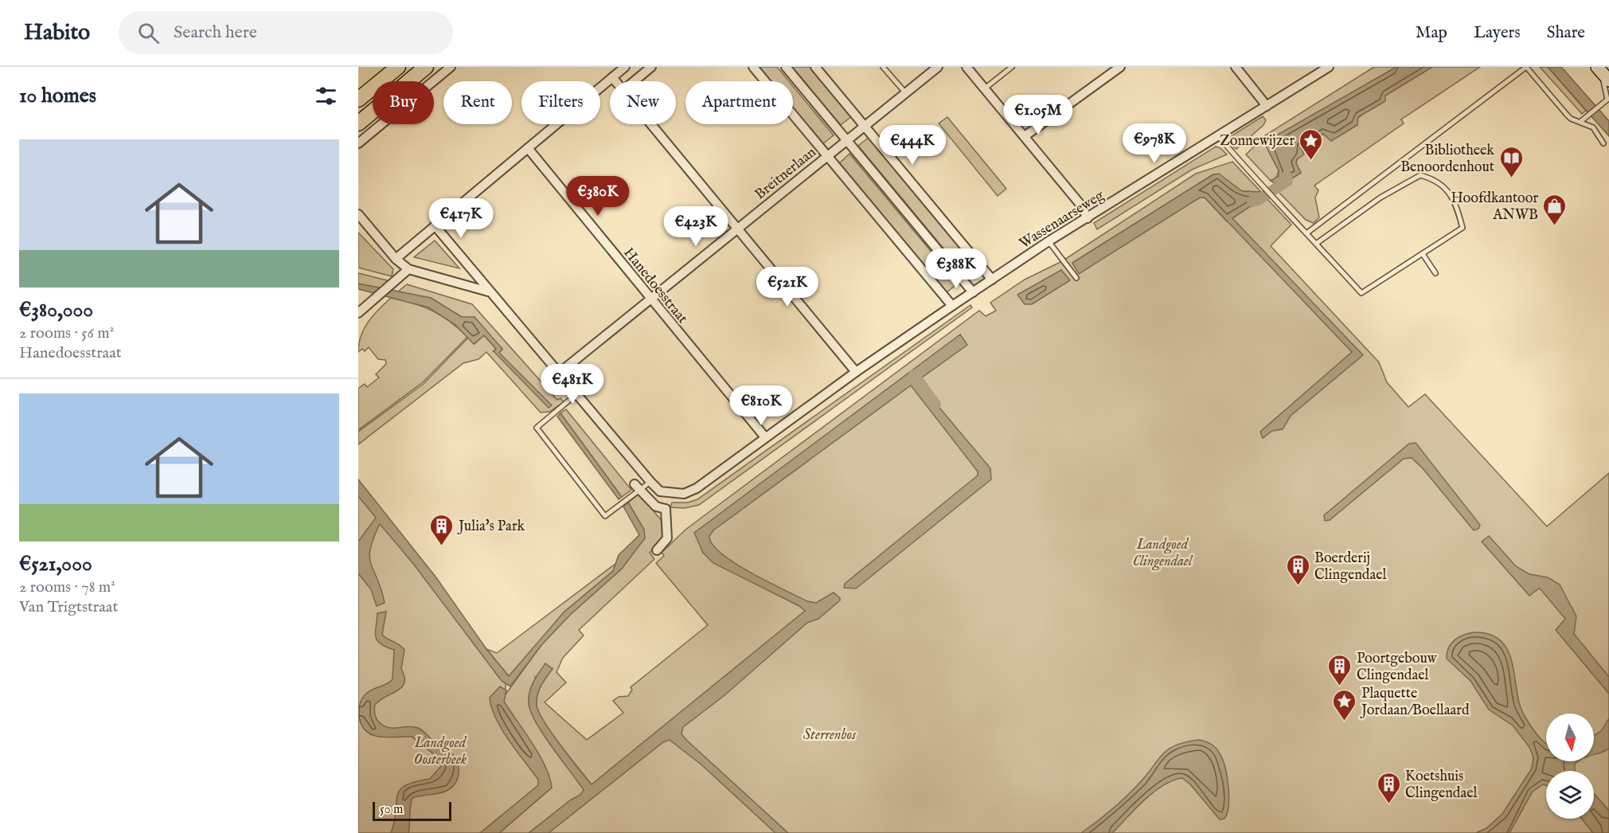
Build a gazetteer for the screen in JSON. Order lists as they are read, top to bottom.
{
  "streets": {
    "street": ["Breitnerlaan", "Wassenaarseweg", "Hanedoesstraat"]
  },
  "crossings": [
    ["Breitnerlaan", "Hanedoesstraat"],
    ["Wassenaarseweg", "Hanedoesstraat"]
  ],
  "parks": ["Landgoed Clingendael", "Sterrenbos", "Landgoed Oosterbeek"],
  "places": {
    "place": ["Zonnewijzer", "Plaquette Jordaan/Boellaard"],
    "library": ["Bibliotheek Benoordenhout"],
    "shop": ["Hoofdkantoor ANWB"],
    "building": [
      "Julia's Park",
      "Boerderij Clingendael",
      "Poortgebouw Clingendael",
      "Koetshuis Clingendael"
    ]
  },
  "scale_bar": "50 m",
  "north": "bottom",
  "page": {
    "header": "Habito",
    "search": "Search here",
    "nav": ["Map", "Layers", "Share"],
    "heading": "10 homes",
    "chip": [
      "Buy",
      "Rent",
      "Filters",
      "New",
      "Apartment"
    ],
    "price": [
      "€1.05M",
      "€978K",
      "€444K",
      "€380K",
      "€417K",
      "€423K",
      "€388K",
      "€521K",
      "€481K",
      "€810K"
    ],
    "list": [
      {
        "name": "€380,000",
        "note": "2 rooms · 56 m² · Hanedoesstraat"
      },
      {
        "name": "€521,000",
        "note": "2 rooms · 78 m² · Van Trigtstraat"
      }
    ],
    "scale": "50 m"
  }
}
